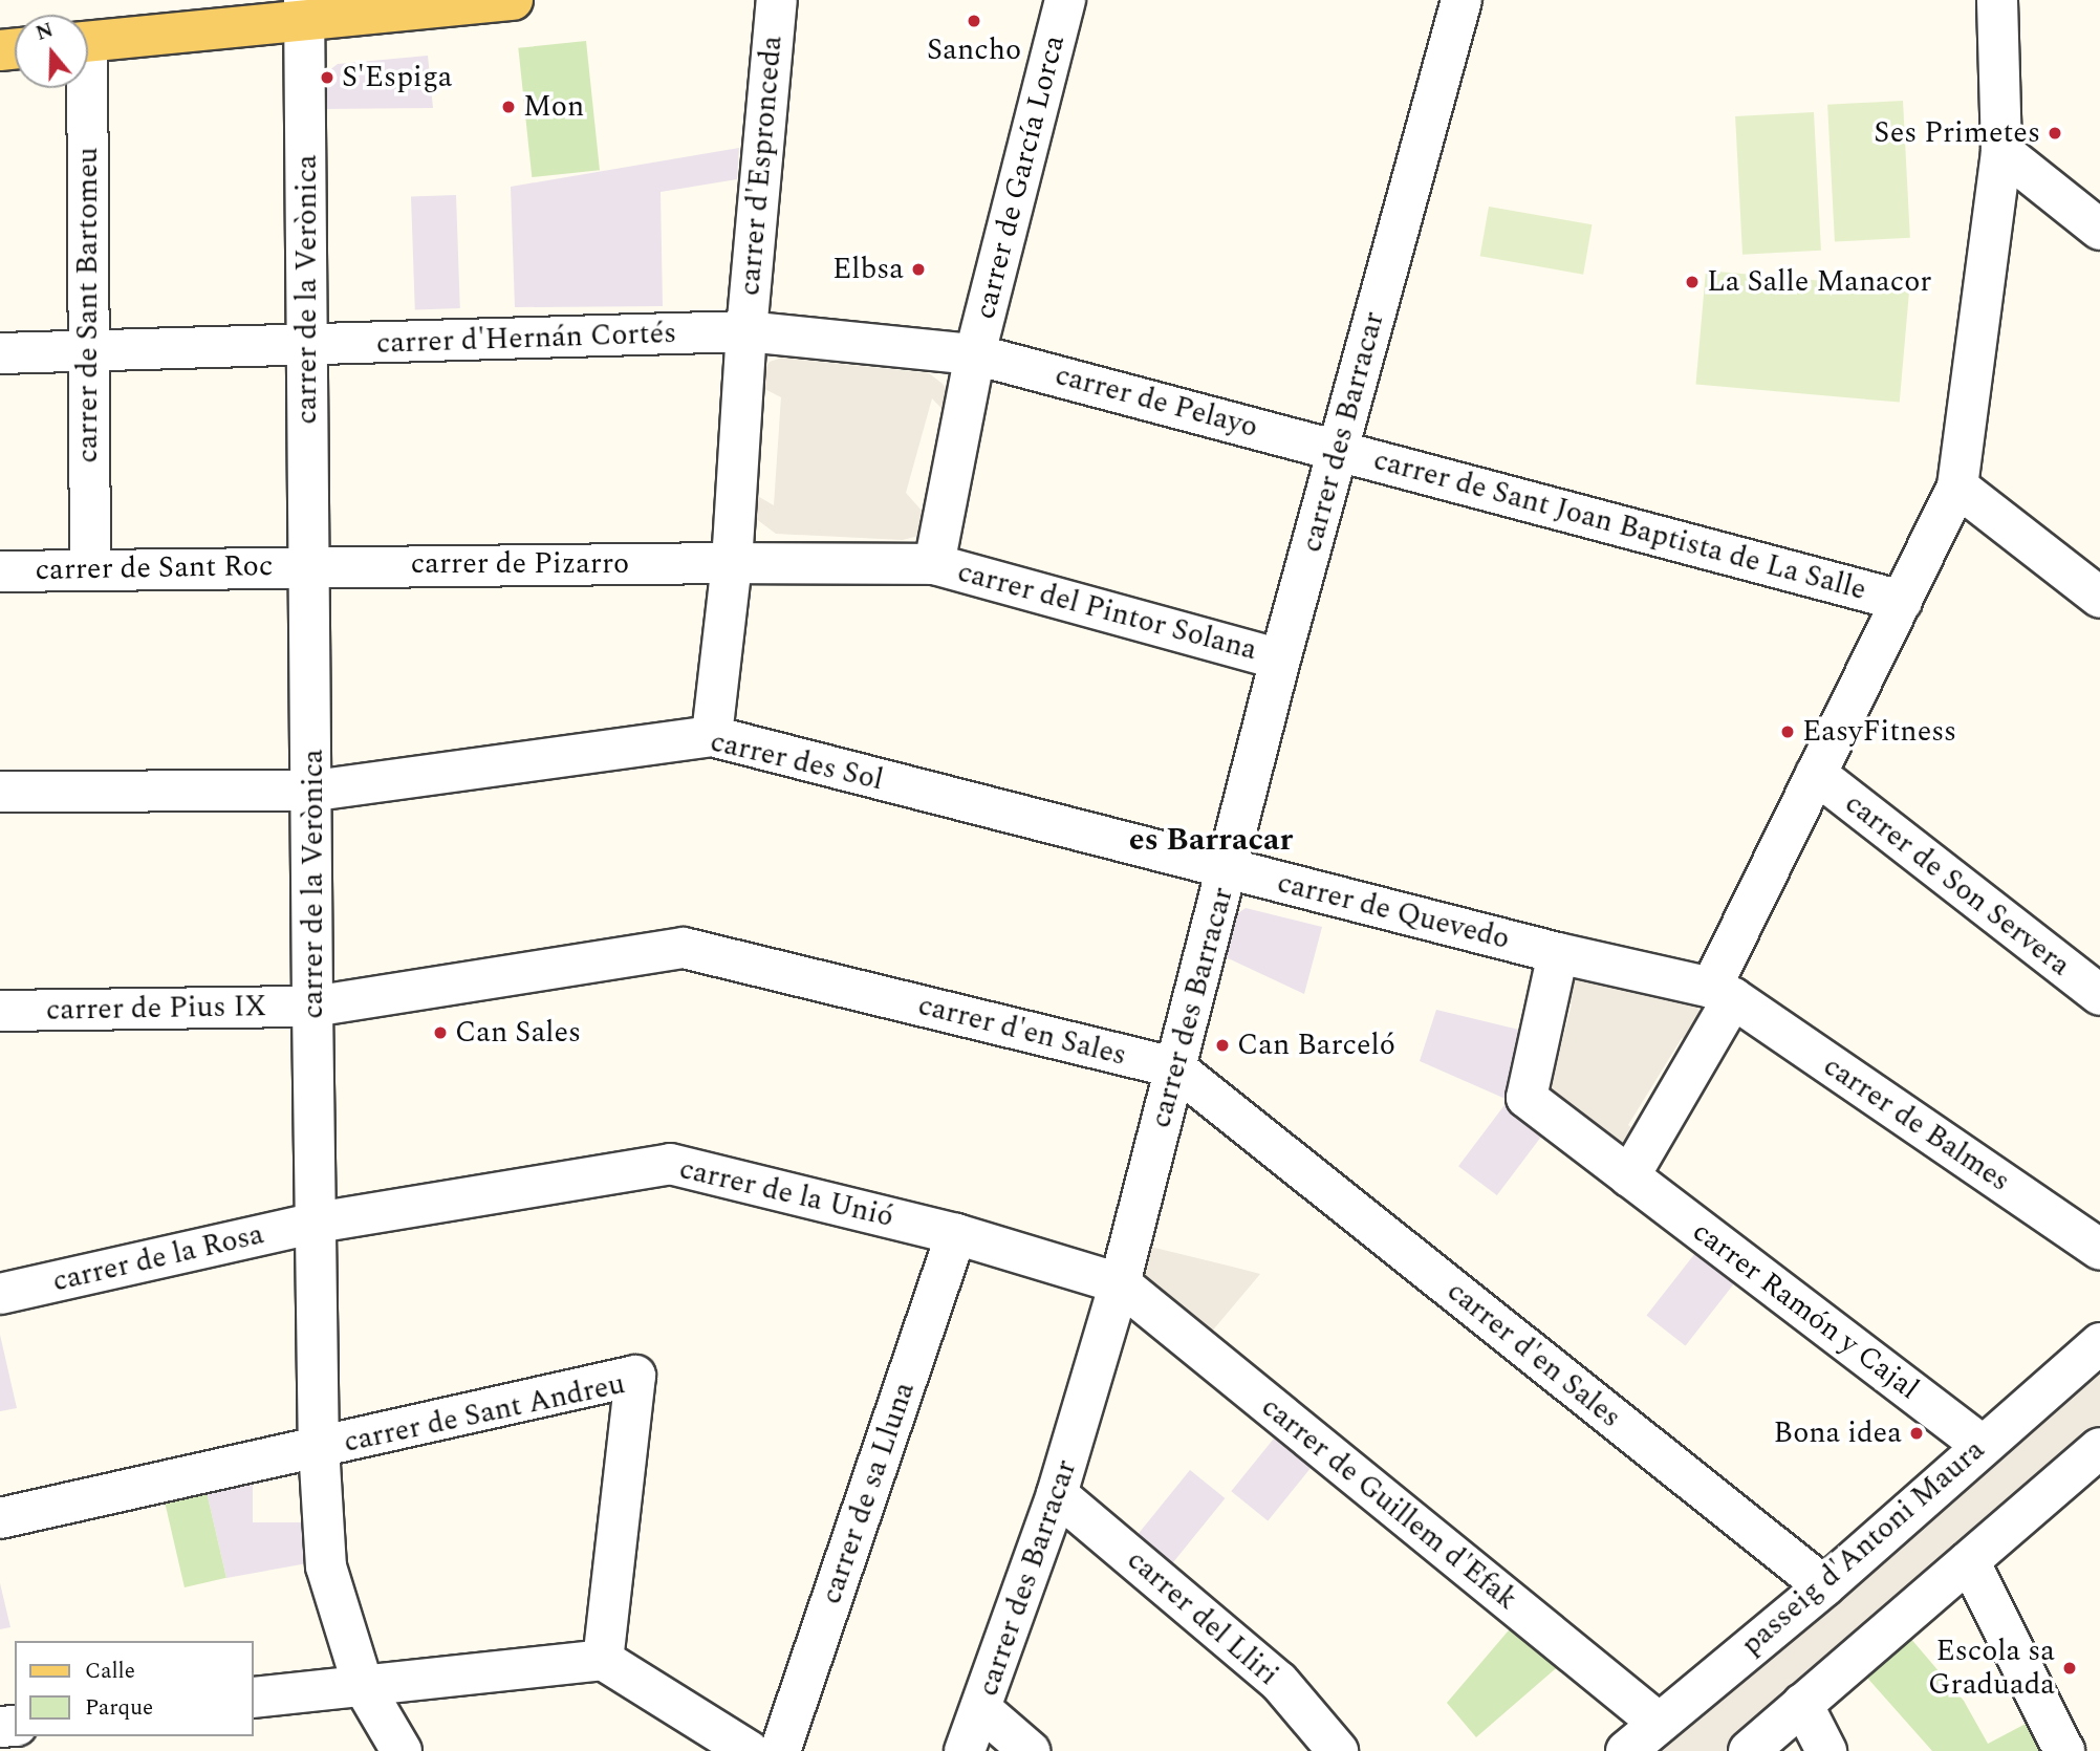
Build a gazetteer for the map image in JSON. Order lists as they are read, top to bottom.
{
  "streets": {
    "street": [
      "carrer d'Espronceda",
      "carrer de García Lorca",
      "carrer de la Verònica",
      "carrer de Sant Bartomeu",
      "carrer d'Hernán Cortés",
      "carrer de Pelayo",
      "carrer des Barracar",
      "carrer de Sant Joan Baptista de La Salle",
      "carrer de Pizarro",
      "carrer de Sant Roc",
      "carrer del Pintor Solana",
      "carrer des Sol",
      "carrer de Son Servera",
      "carrer de Quevedo",
      "carrer de Pius IX",
      "carrer d'en Sales",
      "carrer de Balmes",
      "carrer de la Unió",
      "carrer de la Rosa",
      "carrer Ramón y Cajal",
      "carrer de Sant Andreu",
      "carrer de sa Lluna",
      "carrer de Guillem d'Efak",
      "passeig d'Antoni Maura",
      "carrer del Lliri"
    ]
  },
  "crossings": [
    ["carrer d'Espronceda", "carrer d'Hernán Cortés"],
    ["carrer d'Espronceda", "carrer de Pizarro"],
    ["carrer d'Espronceda", "carrer des Sol"],
    ["carrer de García Lorca", "carrer d'Hernán Cortés"],
    ["carrer de García Lorca", "carrer de Pelayo"],
    ["carrer de García Lorca", "carrer de Pizarro"],
    ["carrer de García Lorca", "carrer del Pintor Solana"],
    ["carrer de la Verònica", "carrer d'Hernán Cortés"],
    ["carrer de la Verònica", "carrer de Pizarro"],
    ["carrer de la Verònica", "carrer de Sant Roc"],
    ["carrer de la Verònica", "carrer des Sol"],
    ["carrer de la Verònica", "carrer de Pius IX"],
    ["carrer de la Verònica", "carrer d'en Sales"],
    ["carrer de la Verònica", "carrer de la Unió"],
    ["carrer de la Verònica", "carrer de la Rosa"],
    ["carrer de la Verònica", "carrer de Sant Andreu"],
    ["carrer de Sant Bartomeu", "carrer d'Hernán Cortés"],
    ["carrer de Sant Bartomeu", "carrer de Sant Roc"],
    ["carrer d'Hernán Cortés", "carrer de Pelayo"],
    ["carrer de Pelayo", "carrer des Barracar"],
    ["carrer de Pelayo", "carrer de Sant Joan Baptista de La Salle"],
    ["carrer des Barracar", "carrer de Sant Joan Baptista de La Salle"],
    ["carrer des Barracar", "carrer del Pintor Solana"],
    ["carrer des Barracar", "carrer des Sol"],
    ["carrer des Barracar", "carrer de Quevedo"],
    ["carrer des Barracar", "carrer d'en Sales"],
    ["carrer des Barracar", "carrer de la Unió"],
    ["carrer des Barracar", "carrer de Guillem d'Efak"],
    ["carrer des Barracar", "carrer del Lliri"],
    ["carrer de Pizarro", "carrer de Sant Roc"],
    ["carrer de Pizarro", "carrer del Pintor Solana"],
    ["carrer des Sol", "carrer de Quevedo"],
    ["carrer de Quevedo", "carrer de Balmes"],
    ["carrer de Quevedo", "carrer Ramón y Cajal"],
    ["carrer de Pius IX", "carrer d'en Sales"],
    ["carrer d'en Sales", "passeig d'Antoni Maura"],
    ["carrer de la Unió", "carrer de la Rosa"],
    ["carrer de la Unió", "carrer de sa Lluna"],
    ["carrer de la Unió", "carrer de Guillem d'Efak"],
    ["carrer Ramón y Cajal", "passeig d'Antoni Maura"],
    ["carrer de Guillem d'Efak", "passeig d'Antoni Maura"]
  ],
  "districts": ["es Barracar"],
  "places": [
    "Sancho",
    "S'Espiga",
    "Mon",
    "Ses Primetes",
    "Elbsa",
    "La Salle Manacor",
    "EasyFitness",
    "Can Sales",
    "Can Barceló",
    "Bona idea",
    "Escola sa Graduada"
  ],
  "legend": ["Calle", "Parque"],
  "north": "top"
}
